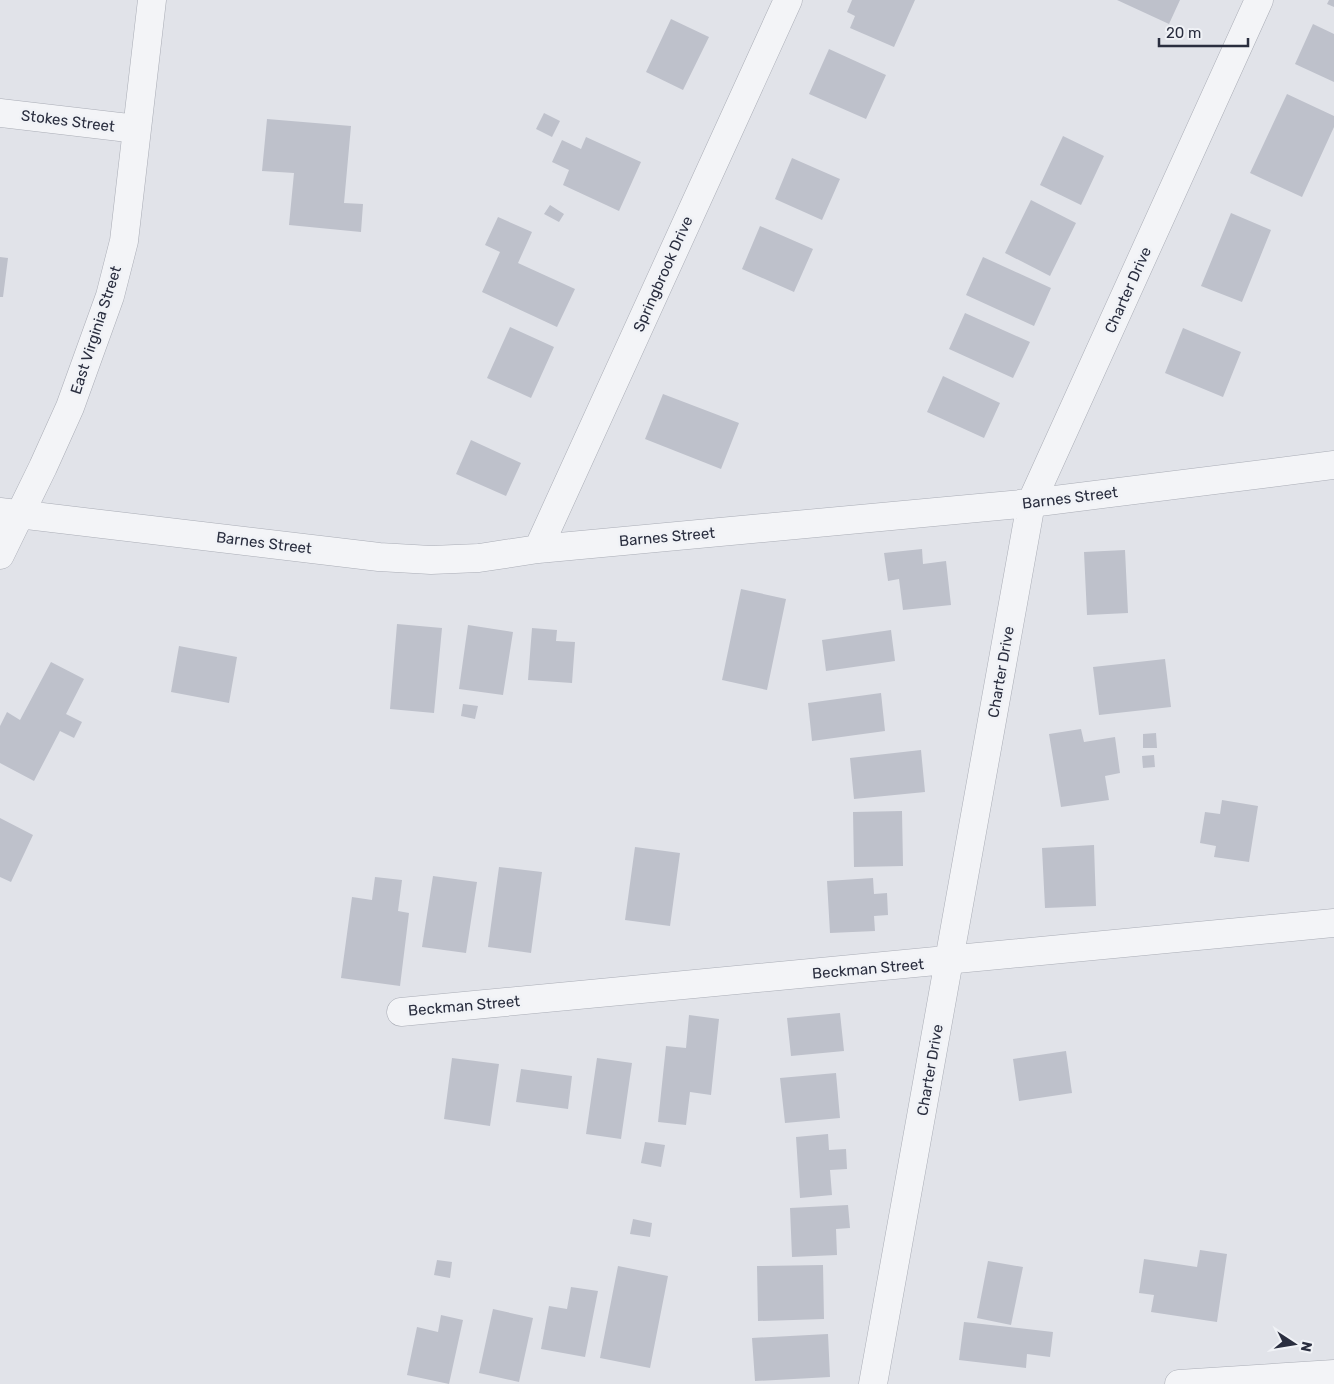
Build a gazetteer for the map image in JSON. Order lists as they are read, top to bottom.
{
  "streets": {
    "street": [
      "Stokes Street",
      "Springbrook Drive",
      "Charter Drive",
      "East Virginia Street",
      "Barnes Street",
      "Beckman Street"
    ]
  },
  "crossings": [
    ["Stokes Street", "East Virginia Street"],
    ["Springbrook Drive", "Barnes Street"],
    ["Charter Drive", "Barnes Street"],
    ["Charter Drive", "Beckman Street"],
    ["East Virginia Street", "Barnes Street"]
  ],
  "scale_bar": "20 m",
  "north": "right"
}
